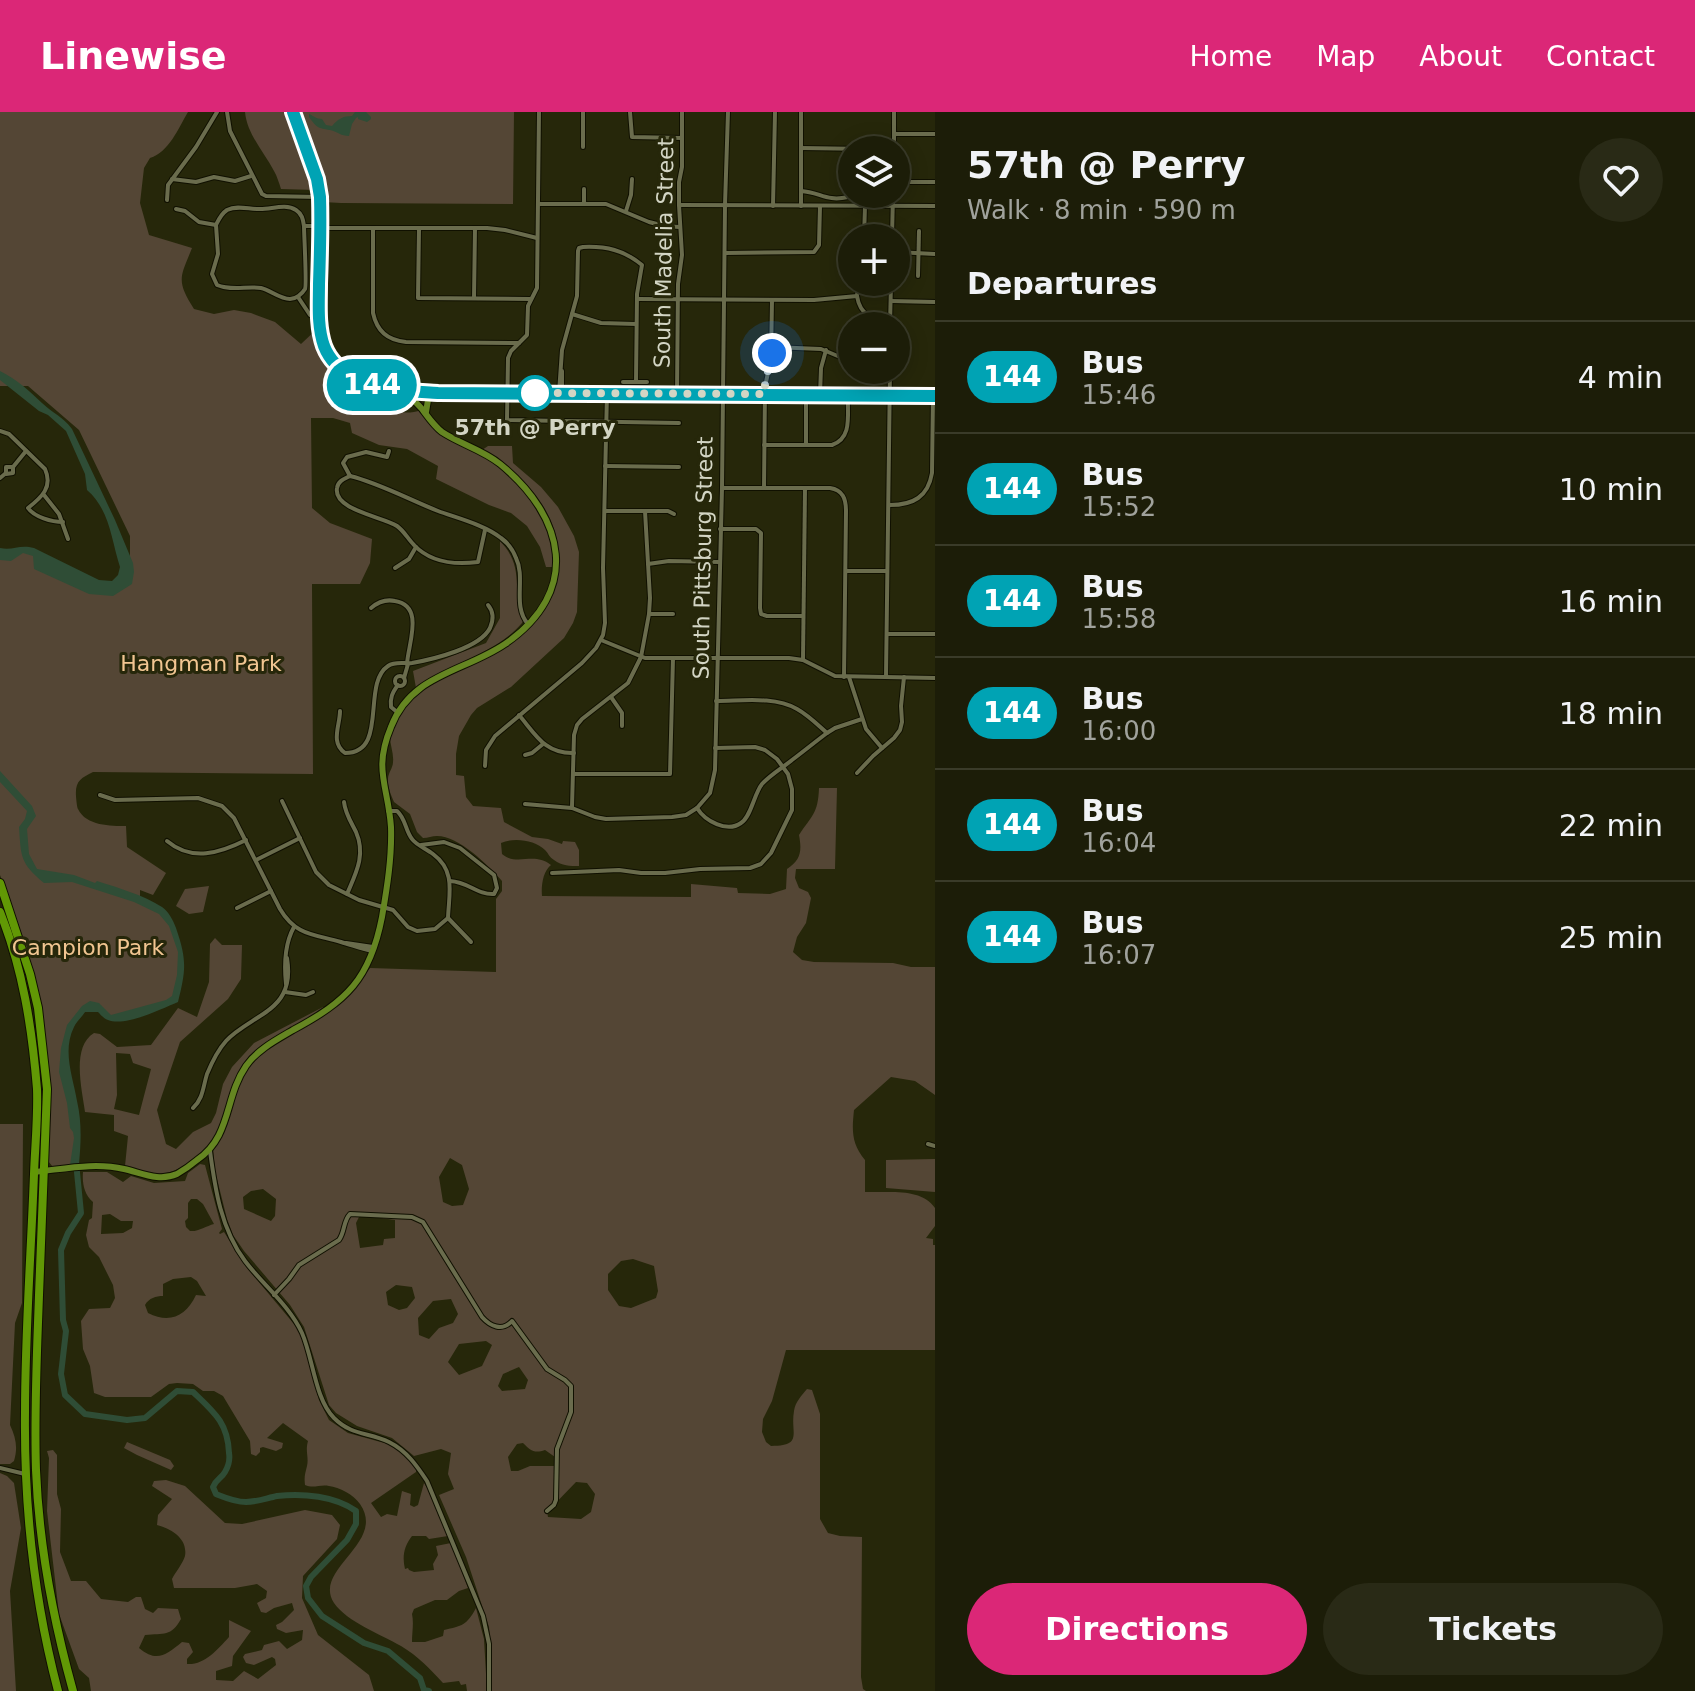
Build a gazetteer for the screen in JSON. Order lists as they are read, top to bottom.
{
  "streets": {
    "street": ["South Madelia Street", "South Pittsburg Street"]
  },
  "parks": ["Hangman Park", "Campion Park"],
  "places": ["57th @ Perry"],
  "lines": ["bus line 144"],
  "page": {
    "header": "Linewise",
    "nav": [
      "Home",
      "Map",
      "About",
      "Contact"
    ],
    "on_map": "144",
    "heading": [
      ["57th @ Perry", "Walk · 8 min · 590 m"],
      "Departures"
    ],
    "map_buttons": ["+", "−"],
    "list": [
      {
        "mark": "144",
        "name": "Bus",
        "note": "15:46",
        "value": "4 min"
      },
      {
        "mark": "144",
        "name": "Bus",
        "note": "15:52",
        "value": "10 min"
      },
      {
        "mark": "144",
        "name": "Bus",
        "note": "15:58",
        "value": "16 min"
      },
      {
        "mark": "144",
        "name": "Bus",
        "note": "16:00",
        "value": "18 min"
      },
      {
        "mark": "144",
        "name": "Bus",
        "note": "16:04",
        "value": "22 min"
      },
      {
        "mark": "144",
        "name": "Bus",
        "note": "16:07",
        "value": "25 min"
      }
    ],
    "buttons": ["Directions", "Tickets"]
  }
}
